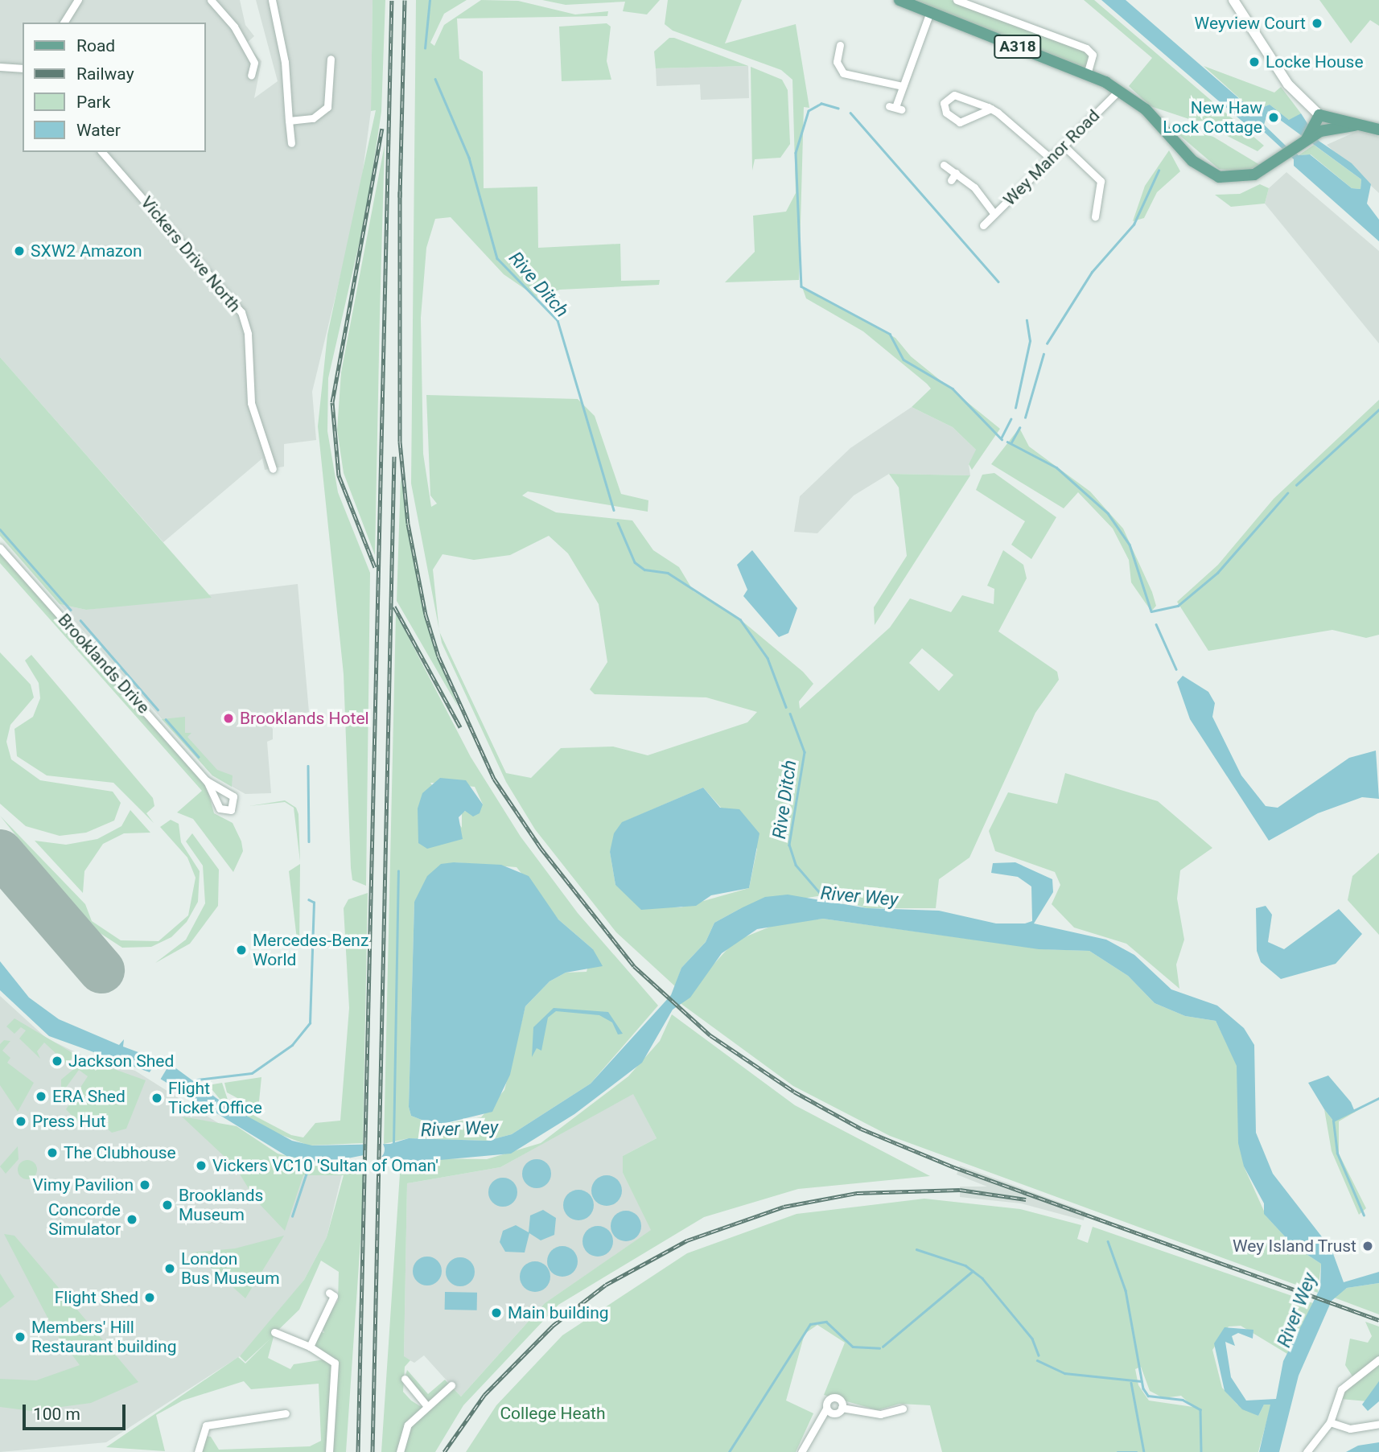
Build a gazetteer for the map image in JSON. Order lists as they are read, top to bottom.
{
  "streets": {
    "main road": ["A318"],
    "street": ["Wey Manor Road", "Vickers Drive North", "Brooklands Drive"]
  },
  "crossings": [
    ["A318", "Wey Manor Road"]
  ],
  "water": ["Rive Ditch", "River Wey"],
  "parks": ["College Heath"],
  "places": [
    "Weyview Court",
    "Locke House",
    "New Haw Lock Cottage",
    "SXW2 Amazon",
    "Brooklands Hotel",
    "Mercedes-Benz World",
    "Jackson Shed",
    "ERA Shed",
    "Flight Ticket Office",
    "Press Hut",
    "The Clubhouse",
    "Vickers VC10 'Sultan of Oman'",
    "Vimy Pavilion",
    "Brooklands Museum",
    "Concorde Simulator",
    "Wey Island Trust",
    "London Bus Museum",
    "Flight Shed",
    "Main building",
    "Members' Hill Restaurant building"
  ],
  "legend": [
    "Road",
    "Railway",
    "Park",
    "Water"
  ],
  "scale_bar": "100 m"
}
